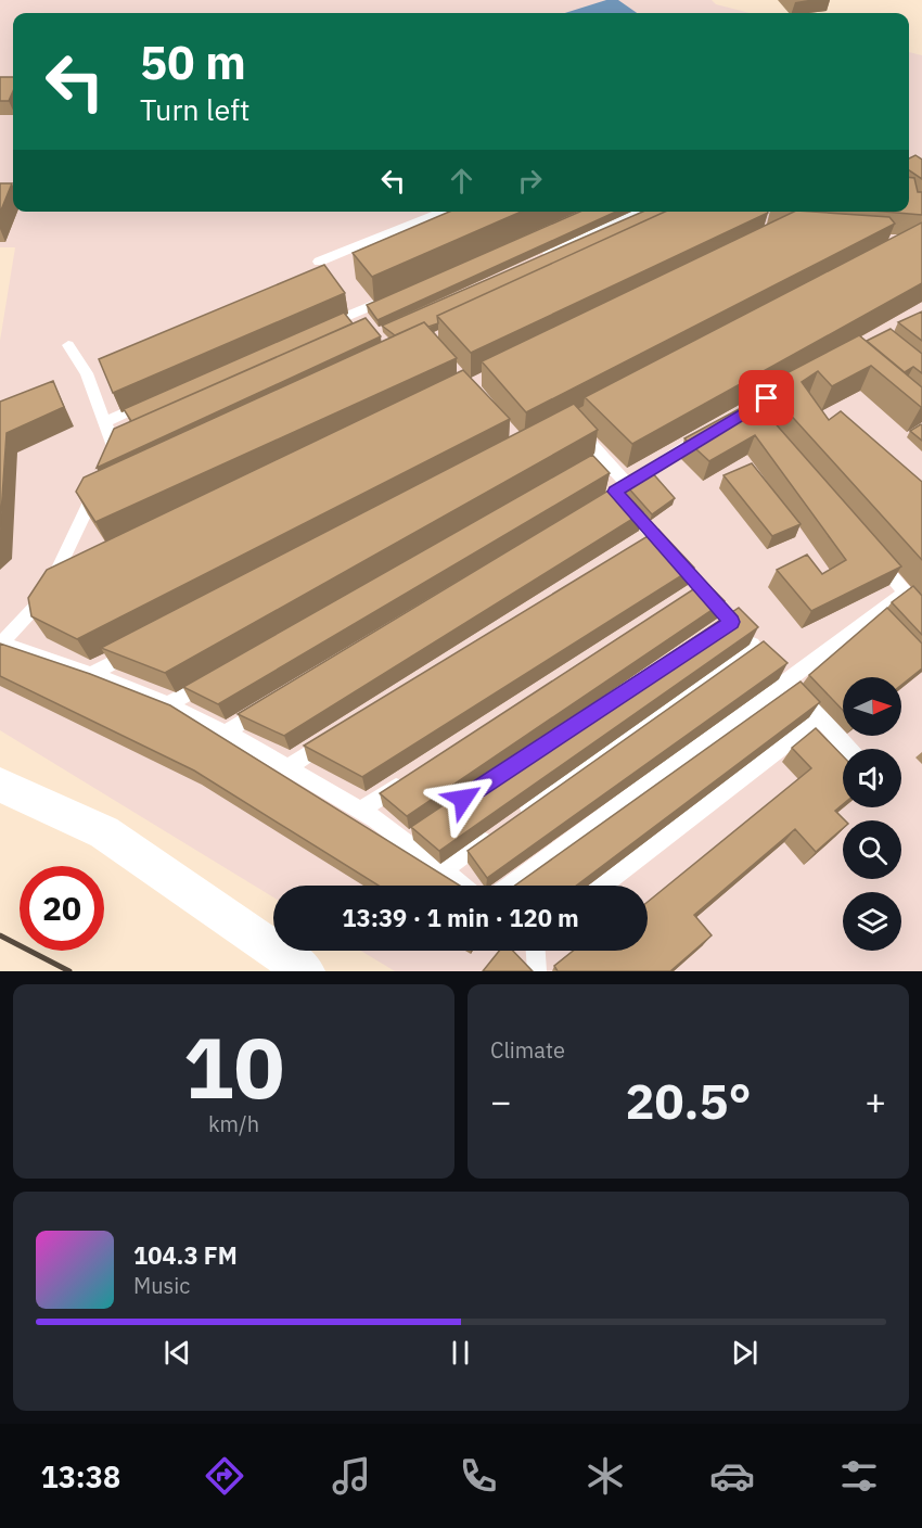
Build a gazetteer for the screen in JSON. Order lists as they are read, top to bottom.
{
  "north": "right",
  "page": {
    "turn": ["50 m", "Turn left"],
    "limit": "20",
    "trip": "13:39 · 1 min · 120 m",
    "tile": [
      ["10", "km/h"],
      "Climate"
    ],
    "heat": ["−", "20.5°", "+"],
    "song": ["104.3 FM", "Music"],
    "tabs": "13:38"
  }
}
